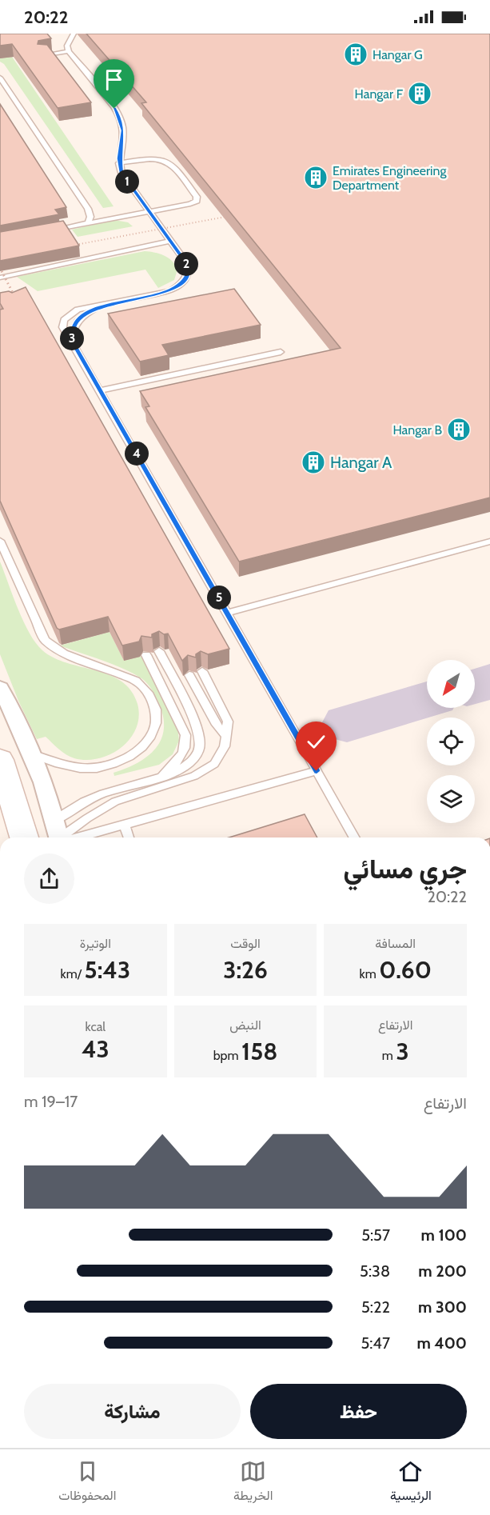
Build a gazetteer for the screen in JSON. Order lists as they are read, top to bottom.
{
  "places": {
    "building": [
      "Hangar G",
      "Hangar F",
      "Emirates Engineering Department",
      "Hangar B",
      "Hangar A"
    ]
  },
  "north": "bottom left",
  "page": {
    "status": "20:22",
    "pins": [
      "1",
      "2",
      "3",
      "4",
      "5"
    ],
    "heading": ["جري مسائي", "20:22"],
    "stats": [
      ["المسافة", "0.60 km"],
      ["الوقت", "3:26"],
      ["الوتيرة", "5:43 /km"],
      ["الارتفاع", "3 m"],
      ["النبض", "158 bpm"],
      ["kcal", "43"]
    ],
    "chart": ["الارتفاع", "17–19 m"],
    "list": [
      {
        "name": "100 m",
        "note": "5:57"
      },
      {
        "name": "200 m",
        "note": "5:38"
      },
      {
        "name": "300 m",
        "note": "5:22"
      },
      {
        "name": "400 m",
        "note": "5:47"
      }
    ],
    "buttons": ["حفظ", "مشاركة"],
    "tabs": ["الرئيسية", "الخريطة", "المحفوظات"]
  }
}
